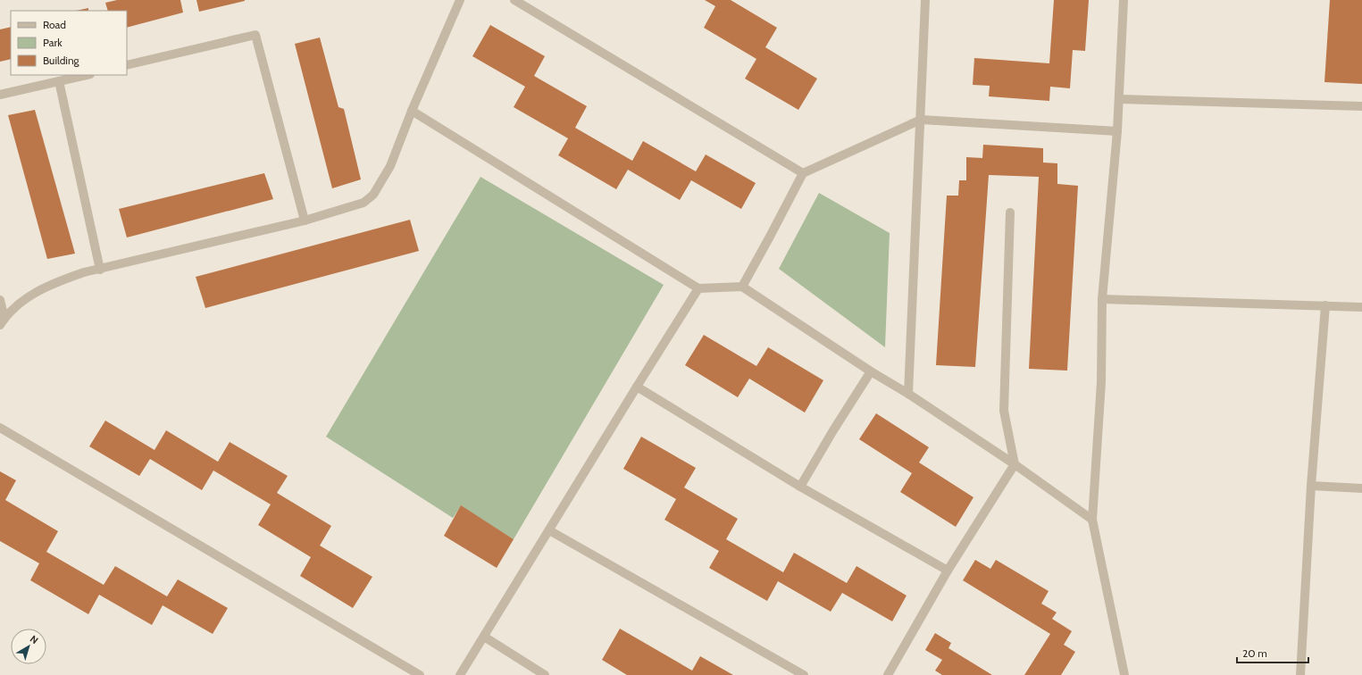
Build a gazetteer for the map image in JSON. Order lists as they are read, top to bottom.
{
  "legend": ["Road", "Park", "Building"],
  "scale_bar": "20 m",
  "north": "top right"
}
